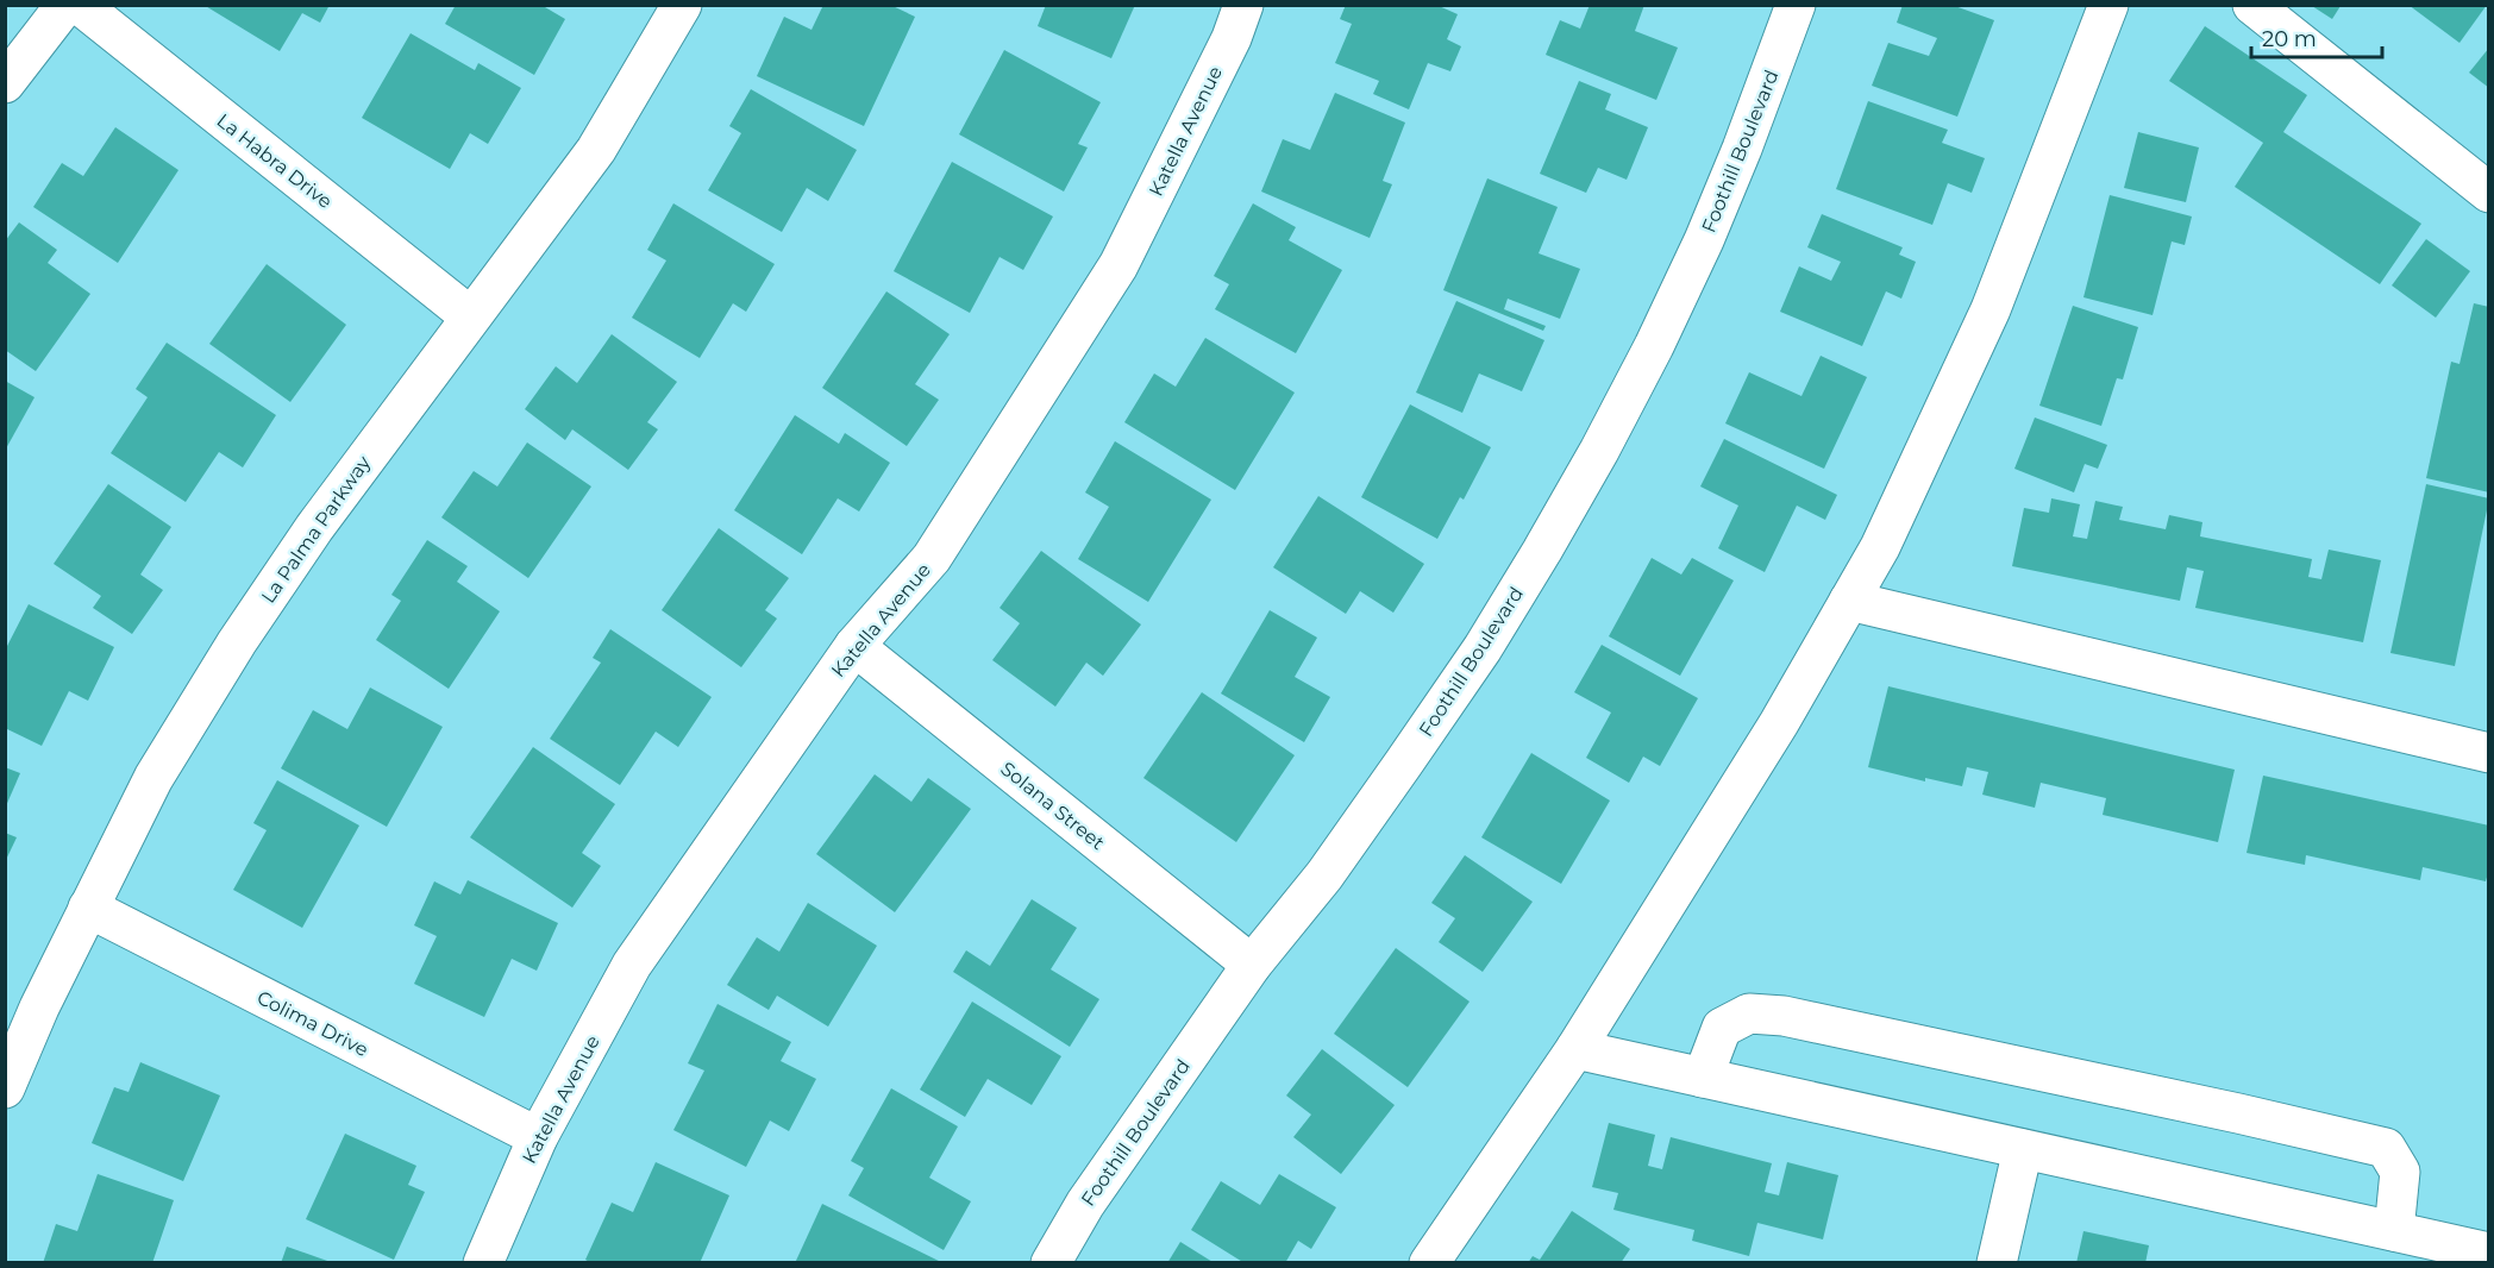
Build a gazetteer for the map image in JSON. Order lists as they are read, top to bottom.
{
  "streets": {
    "street": [
      "Katella Avenue",
      "Foothill Boulevard",
      "La Habra Drive",
      "La Palma Parkway",
      "Solana Street",
      "Colima Drive"
    ]
  },
  "crossings": [
    ["Katella Avenue", "Solana Street"],
    ["Katella Avenue", "Colima Drive"],
    ["Foothill Boulevard", "Solana Street"],
    ["La Habra Drive", "La Palma Parkway"],
    ["La Palma Parkway", "Colima Drive"]
  ],
  "scale_bar": "20 m"
}
